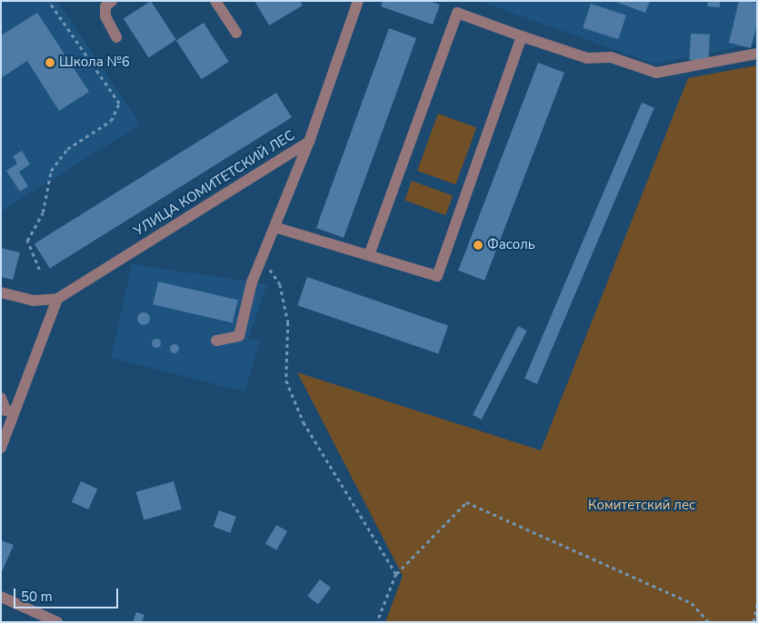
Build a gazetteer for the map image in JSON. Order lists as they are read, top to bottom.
{
  "streets": {
    "street": ["УЛИЦА КОМИТЕТСКИЙ ЛЕС"]
  },
  "parks": ["Комитетский лес"],
  "places": ["Школа №6", "Фасоль"],
  "scale_bar": "50 m"
}
